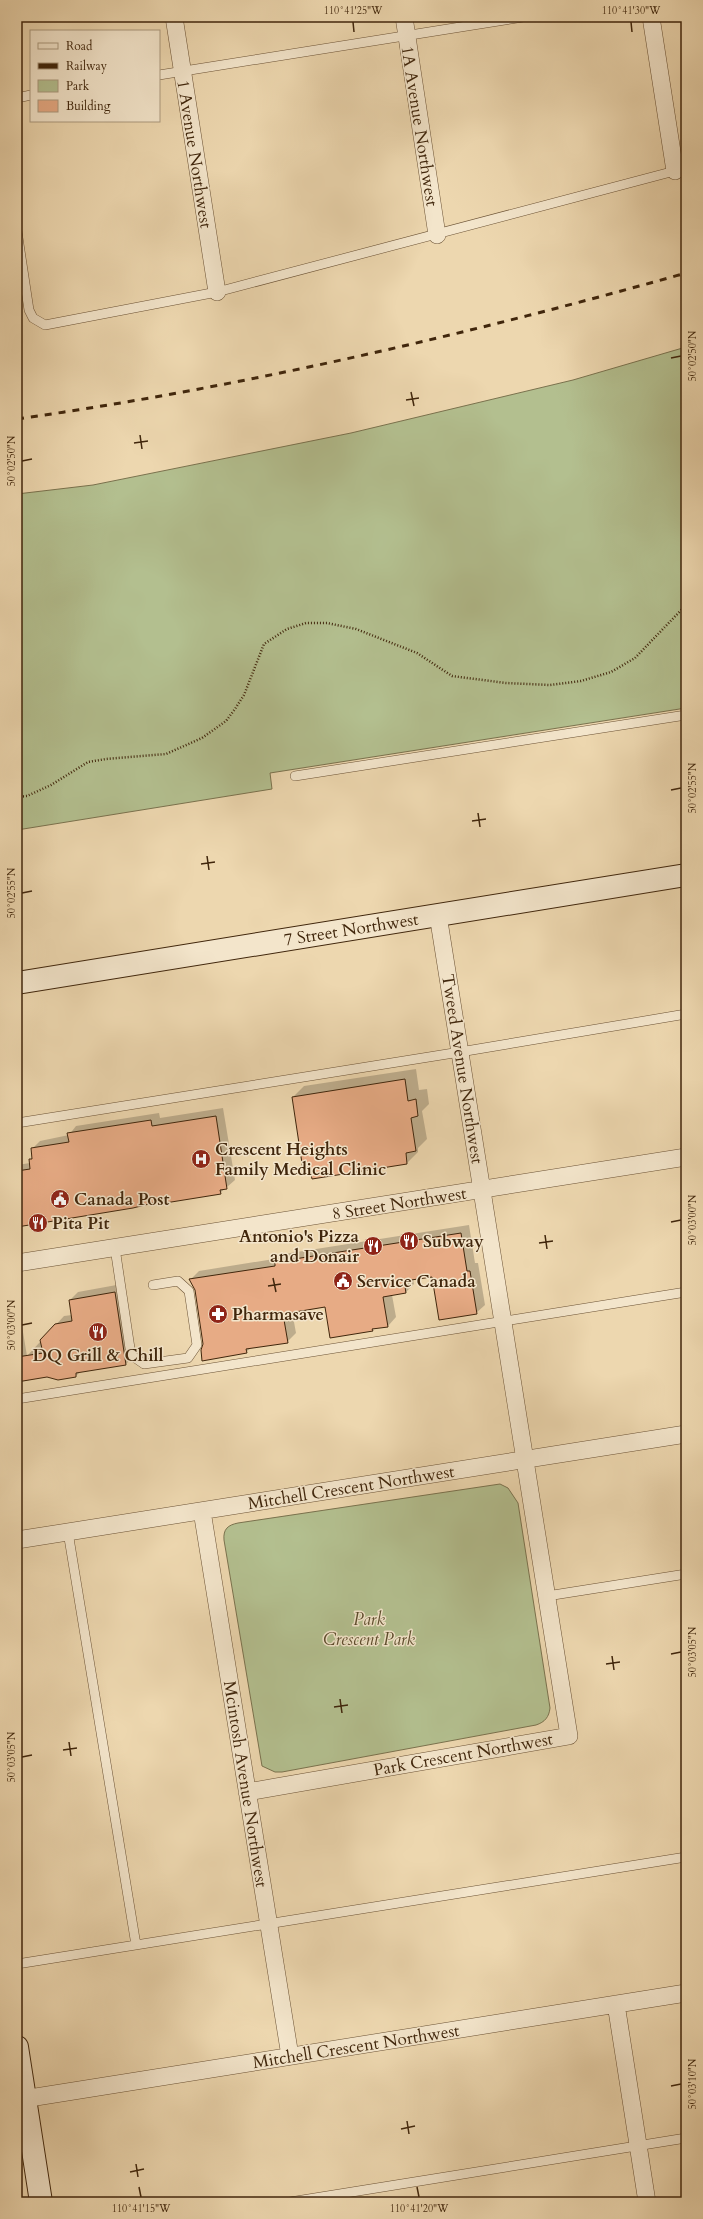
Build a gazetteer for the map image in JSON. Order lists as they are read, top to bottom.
{
  "streets": {
    "street": [
      "1A Avenue Northwest",
      "1 Avenue Northwest",
      "7 Street Northwest",
      "Tweed Avenue Northwest",
      "8 Street Northwest",
      "Mitchell Crescent Northwest",
      "Park Crescent Northwest",
      "Mcintosh Avenue Northwest"
    ]
  },
  "crossings": [
    ["7 Street Northwest", "Tweed Avenue Northwest"],
    ["Tweed Avenue Northwest", "8 Street Northwest"],
    ["Tweed Avenue Northwest", "Mitchell Crescent Northwest"],
    ["Tweed Avenue Northwest", "Park Crescent Northwest"],
    ["Mitchell Crescent Northwest", "Park Crescent Northwest"],
    ["Mitchell Crescent Northwest", "Mcintosh Avenue Northwest"],
    ["Park Crescent Northwest", "Mcintosh Avenue Northwest"]
  ],
  "parks": ["Park Crescent Park"],
  "places": {
    "hospital": ["Crescent Heights Family Medical Clinic"],
    "public building": ["Canada Post", "Service Canada"],
    "restaurant": [
      "Pita Pit",
      "Subway",
      "Antonio's Pizza and Donair",
      "DQ Grill & Chill"
    ],
    "pharmacy": ["Pharmasave"]
  },
  "legend": [
    "Road",
    "Railway",
    "Park",
    "Building"
  ],
  "coordinates": [
    "110°41'25\"W",
    "110°41'30\"W",
    "50°02'50\"N",
    "50°02'55\"N",
    "50°03'00\"N",
    "50°03'05\"N",
    "50°03'10\"N",
    "110°41'15\"W",
    "110°41'20\"W"
  ]
}
